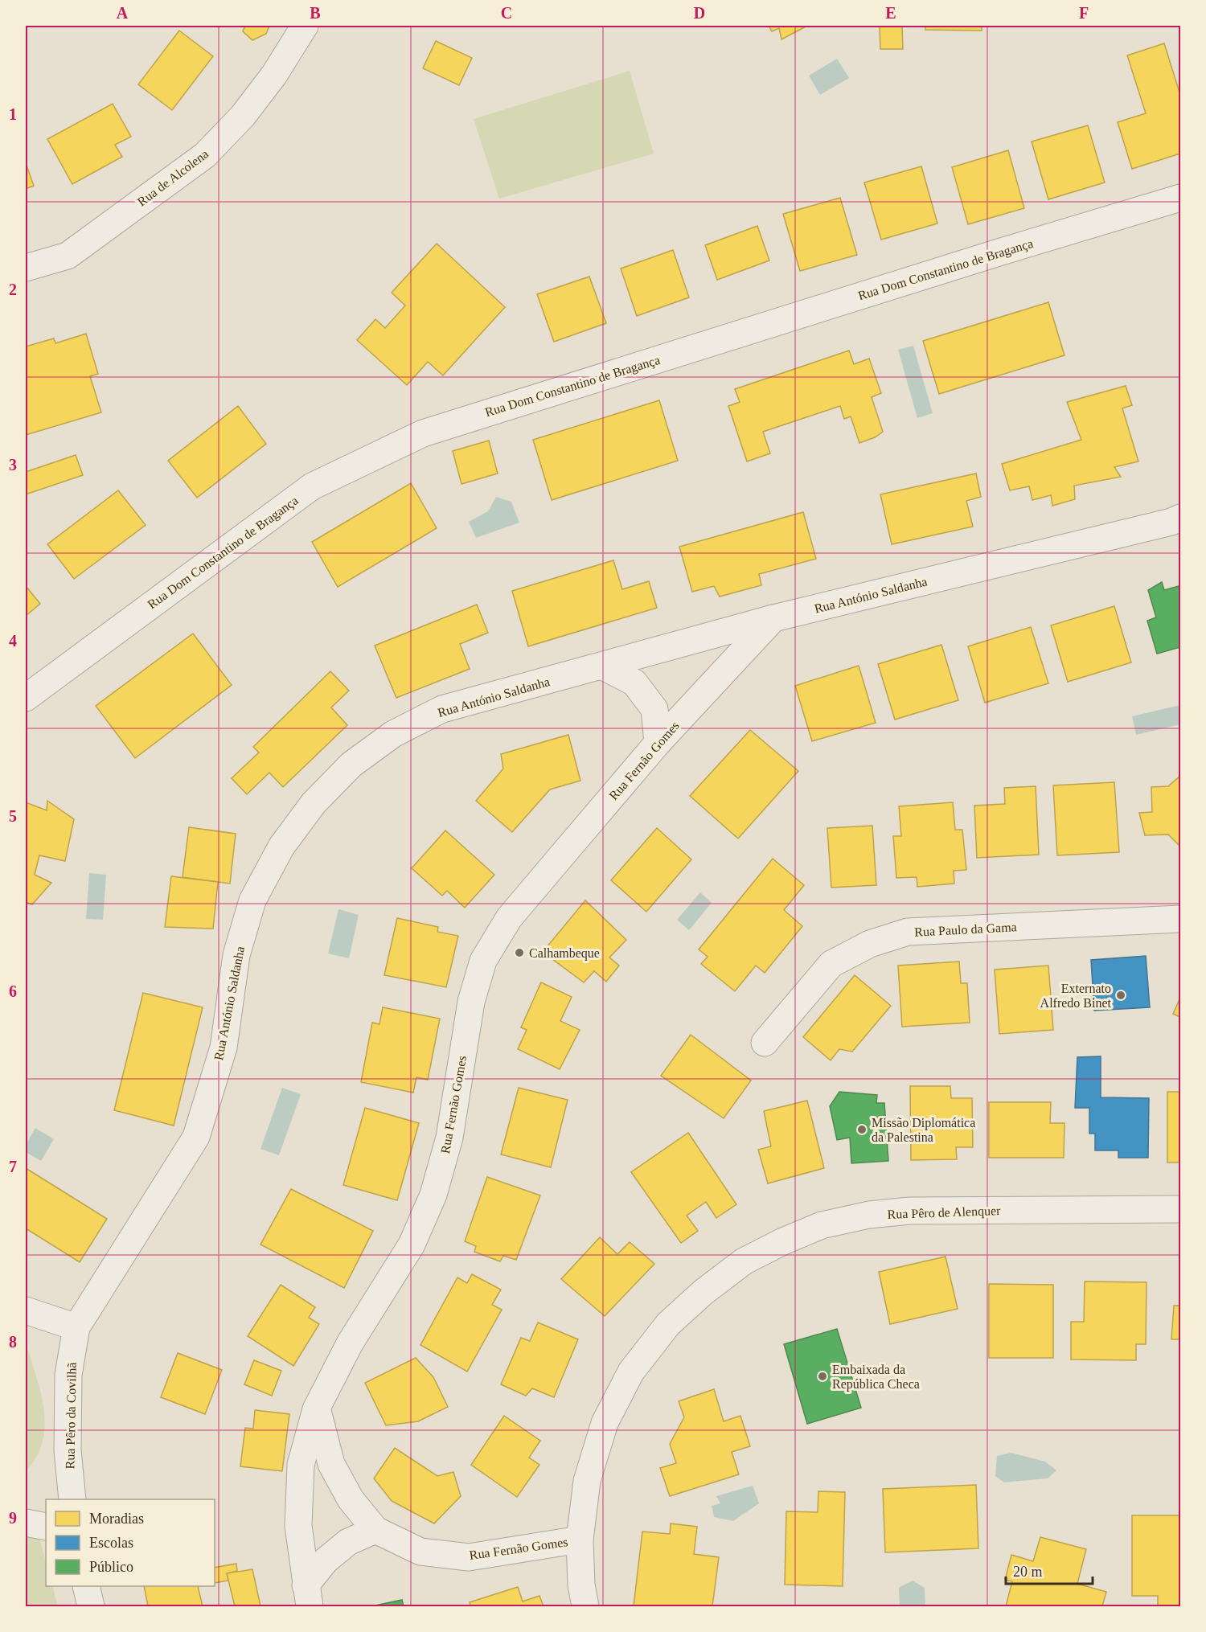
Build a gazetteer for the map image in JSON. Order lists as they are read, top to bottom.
{
  "streets": {
    "street": [
      "Rua de Alcolena",
      "Rua Dom Constantino de Bragança",
      "Rua António Saldanha",
      "Rua Fernão Gomes",
      "Rua Paulo da Gama",
      "Rua Pêro de Alenquer",
      "Rua Pêro da Covilhã"
    ]
  },
  "crossings": [
    ["Rua António Saldanha", "Rua Fernão Gomes"],
    ["Rua António Saldanha", "Rua Pêro da Covilhã"],
    ["Rua Fernão Gomes", "Rua Pêro de Alenquer"]
  ],
  "places": [
    "Calhambeque",
    "Externato Alfredo Binet",
    "Missão Diplomática da Palestina",
    "Embaixada da República Checa"
  ],
  "legend": ["Moradias", "Escolas", "Público"],
  "scale_bar": "20 m",
  "grid": {
    "columns": [
      "A",
      "B",
      "C",
      "D",
      "E",
      "F"
    ],
    "rows": [
      "1",
      "2",
      "3",
      "4",
      "5",
      "6",
      "7",
      "8",
      "9"
    ]
  }
}
